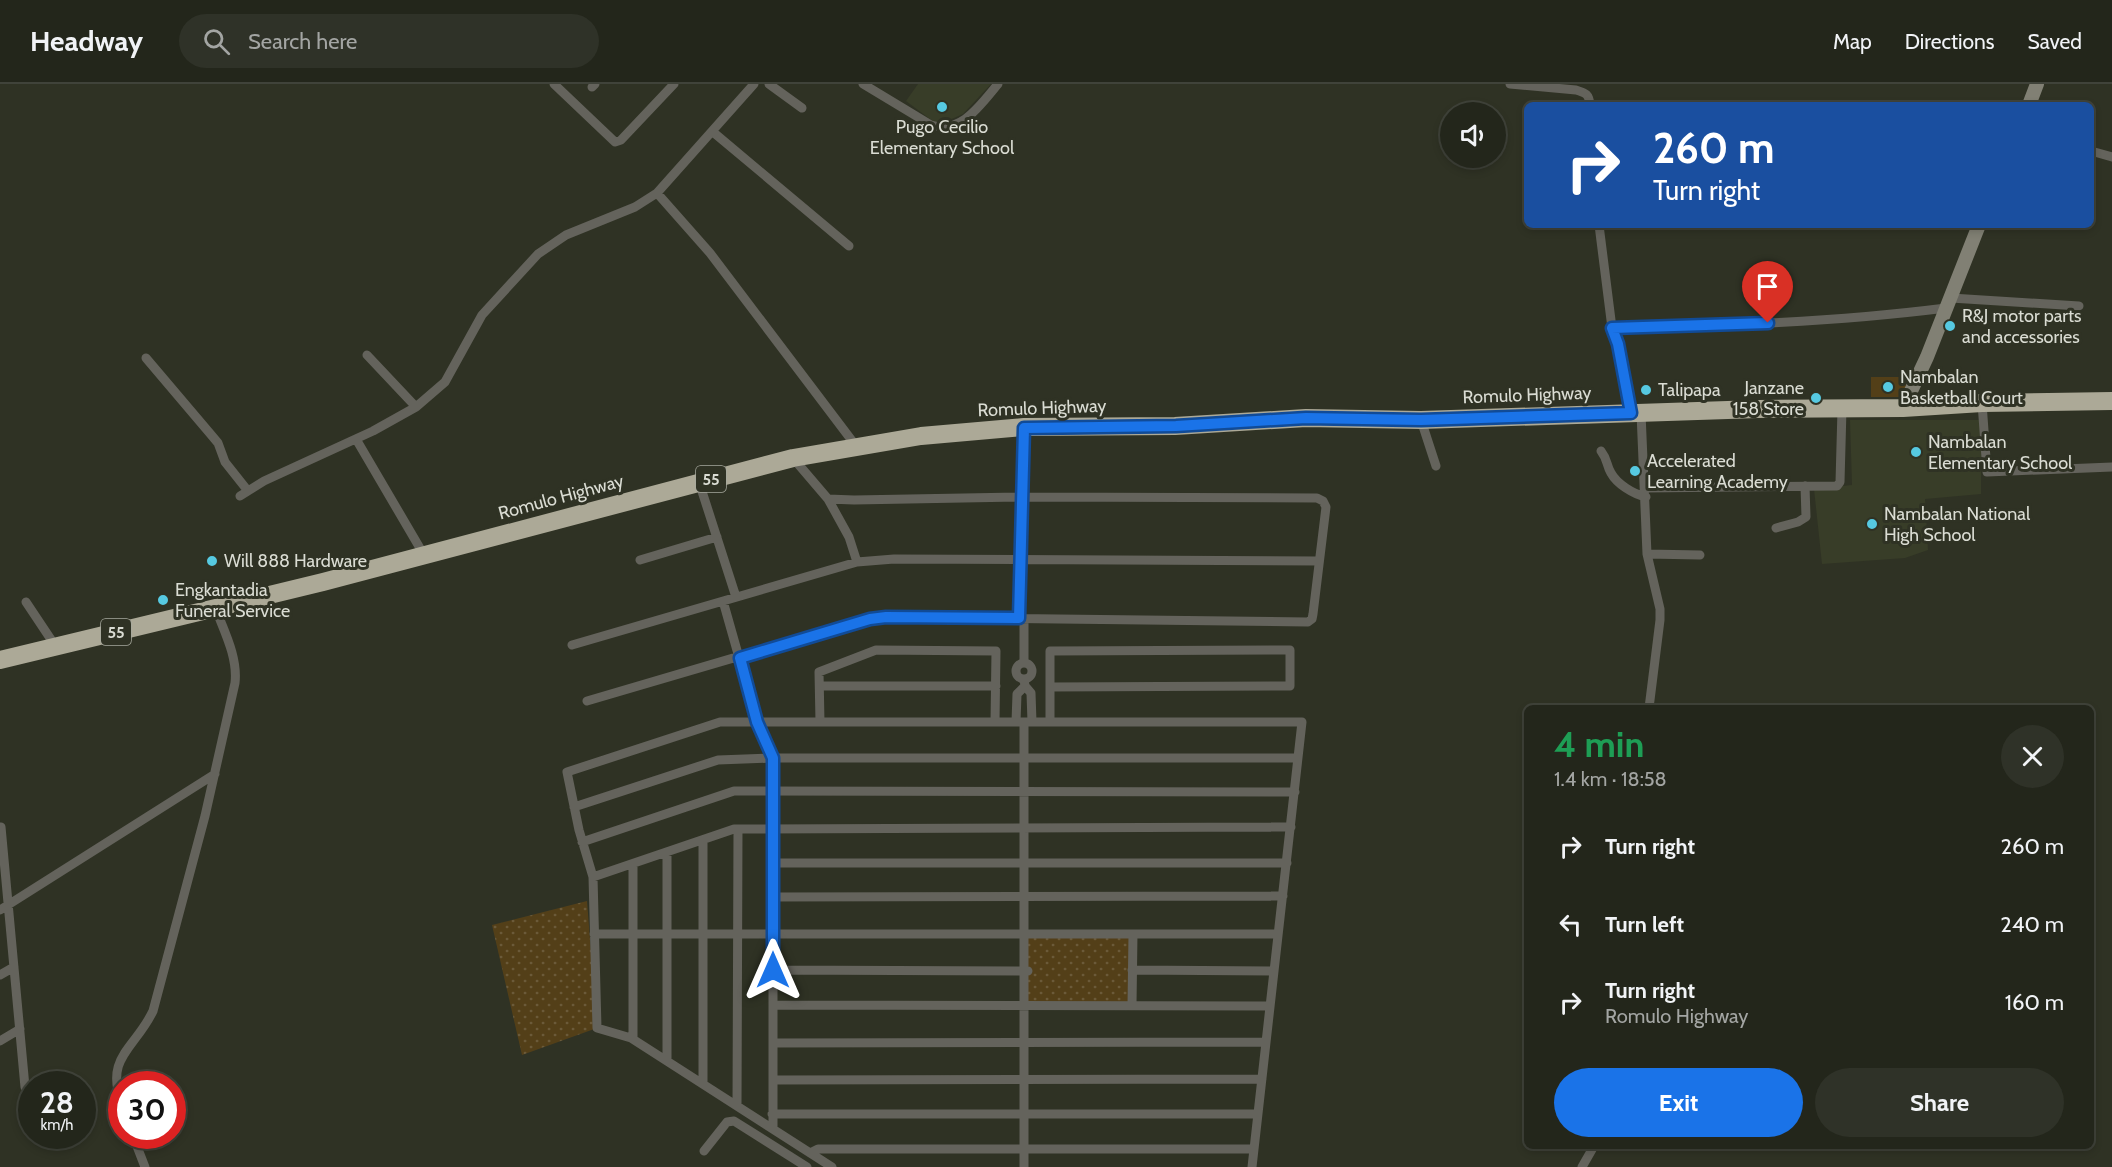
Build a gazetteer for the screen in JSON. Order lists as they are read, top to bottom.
{
  "streets": {
    "highway": ["Romulo Highway", "55"]
  },
  "places": [
    "Pugo Cecilio Elementary School",
    "R&J motor parts and accessories",
    "Nambalan Basketball Court",
    "Talipapa",
    "Janzane 158 Store",
    "Nambalan Elementary School",
    "Accelerated Learning Academy",
    "Nambalan National High School",
    "Will 888 Hardware",
    "Engkantadia Funeral Service"
  ],
  "page": {
    "header": "Headway",
    "search": "Search here",
    "nav": ["Map", "Directions", "Saved"],
    "turn": ["260 m", "Turn right"],
    "heading": ["4 min", "1.4 km · 18:58"],
    "list": [
      {
        "name": "Turn right",
        "value": "260 m"
      },
      {
        "name": "Turn left",
        "value": "240 m"
      },
      {
        "name": "Turn right",
        "note": "Romulo Highway",
        "value": "160 m"
      }
    ],
    "buttons": ["Exit", "Share"],
    "speed": "28 km/h",
    "limit": "30"
  }
}
